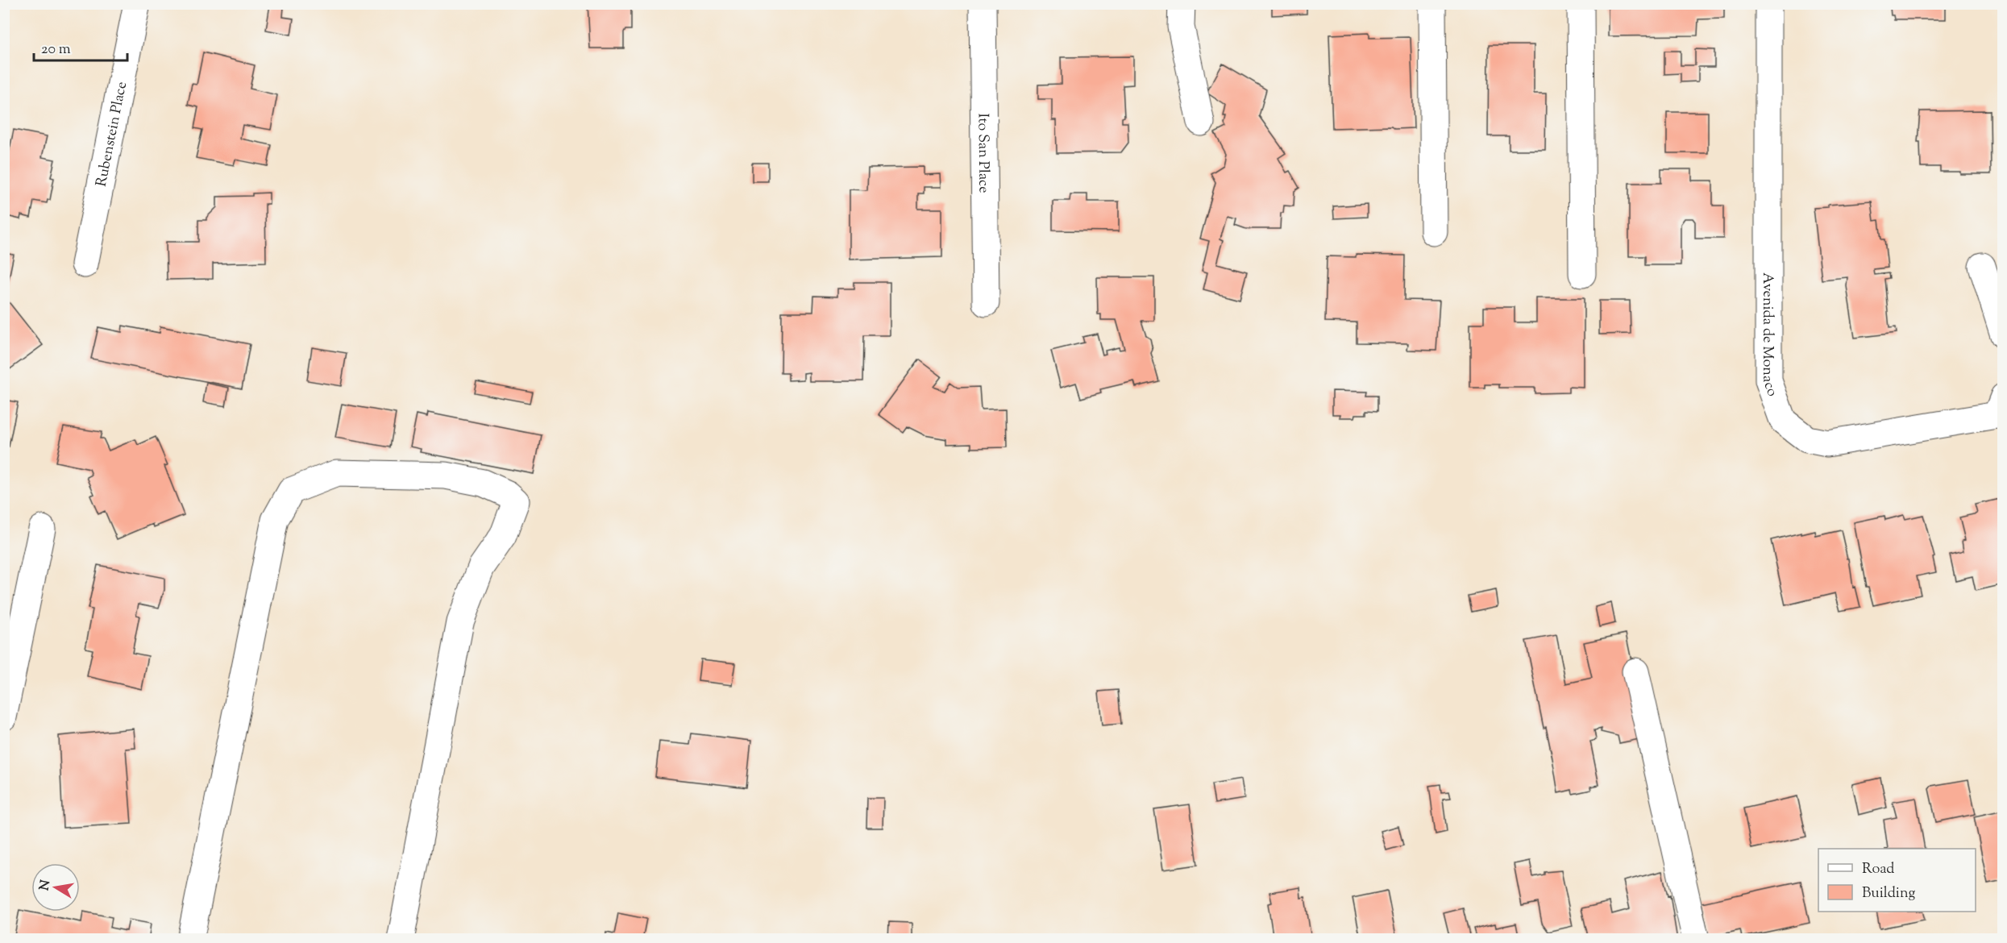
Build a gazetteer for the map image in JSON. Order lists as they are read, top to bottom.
{
  "streets": {
    "street": ["Rubenstein Place", "Ito San Place", "Avenida de Monaco"]
  },
  "legend": ["Road", "Building"],
  "scale_bar": "20 m",
  "north": "left"
}
